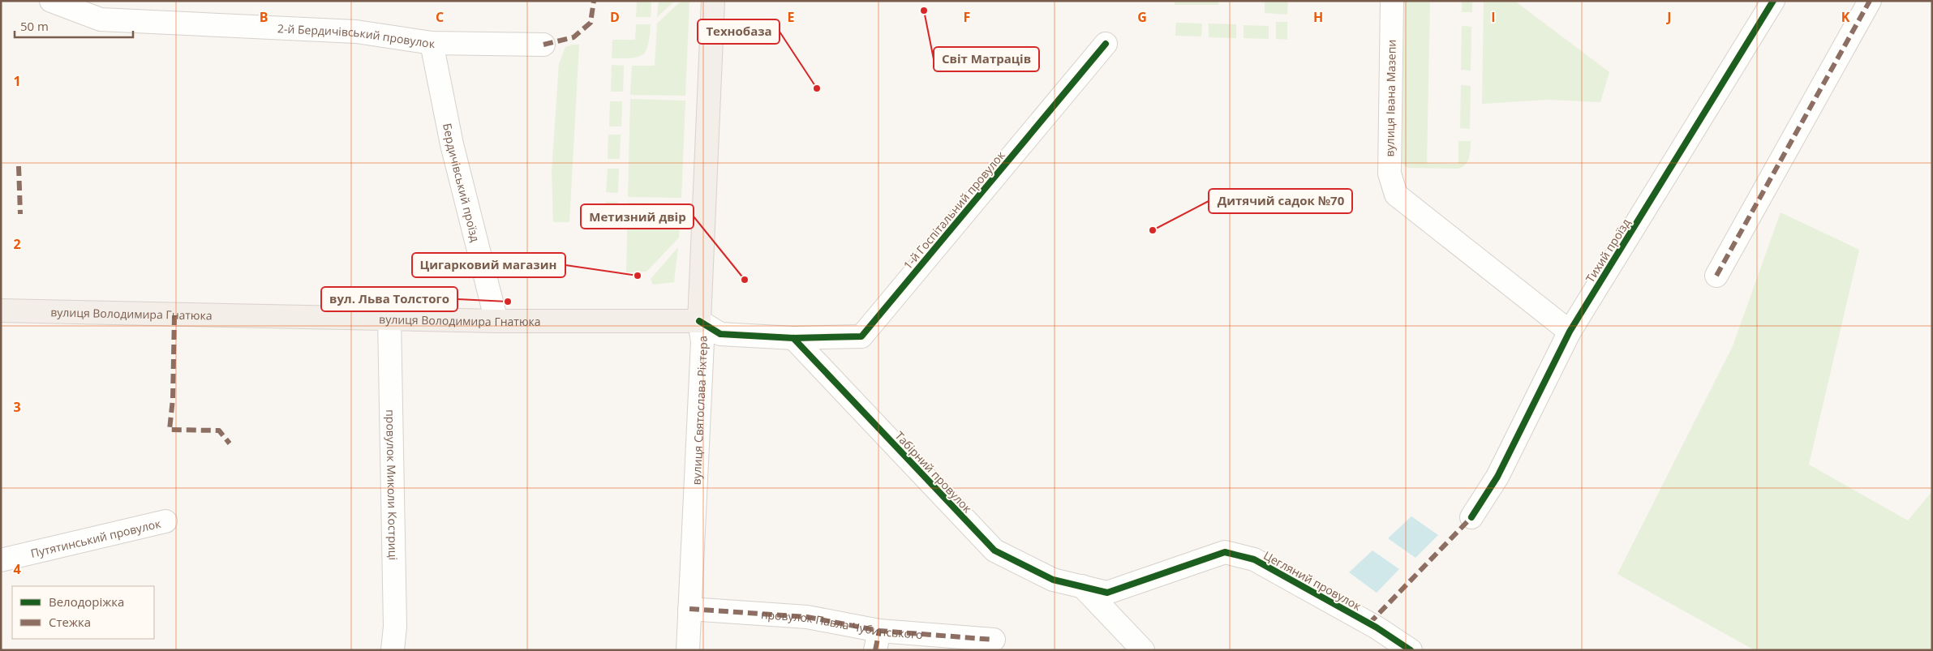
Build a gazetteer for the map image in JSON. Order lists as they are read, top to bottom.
{
  "streets": {
    "main road": ["вулиця Володимира Гнатюка", "вулиця Святослава Ріхтера"],
    "street": [
      "2-й Бердичівський провулок",
      "вулиця Івана Мазепи",
      "Бердичівський проїзд",
      "1-й Госпітальний провулок",
      "Тихий проїзд",
      "Табірний провулок",
      "провулок Миколи Костриці",
      "Путятинський провулок",
      "Цегляний провулок",
      "провулок Павла Чубинського"
    ]
  },
  "crossings": [
    ["2-й Бердичівський провулок", "Бердичівський проїзд"],
    ["вулиця Івана Мазепи", "Тихий проїзд"],
    ["Бердичівський проїзд", "вулиця Володимира Гнатюка"],
    ["1-й Госпітальний провулок", "Табірний провулок"],
    ["вулиця Володимира Гнатюка", "вулиця Святослава Ріхтера"],
    ["вулиця Володимира Гнатюка", "провулок Миколи Костриці"],
    ["вулиця Святослава Ріхтера", "провулок Павла Чубинського"],
    ["Табірний провулок", "Цегляний провулок"]
  ],
  "places": [
    "Світ Матраців",
    "Технобаза",
    "Дитячий садок №70",
    "Цигарковий магазин",
    "Метизний двір",
    "вул. Льва Толстого"
  ],
  "legend": ["Велодоріжка", "Стежка"],
  "scale_bar": "50 m",
  "grid": {
    "columns": [
      "B",
      "C",
      "D",
      "E",
      "F",
      "G",
      "H",
      "I",
      "J",
      "K"
    ],
    "rows": [
      "1",
      "2",
      "3",
      "4"
    ]
  }
}
